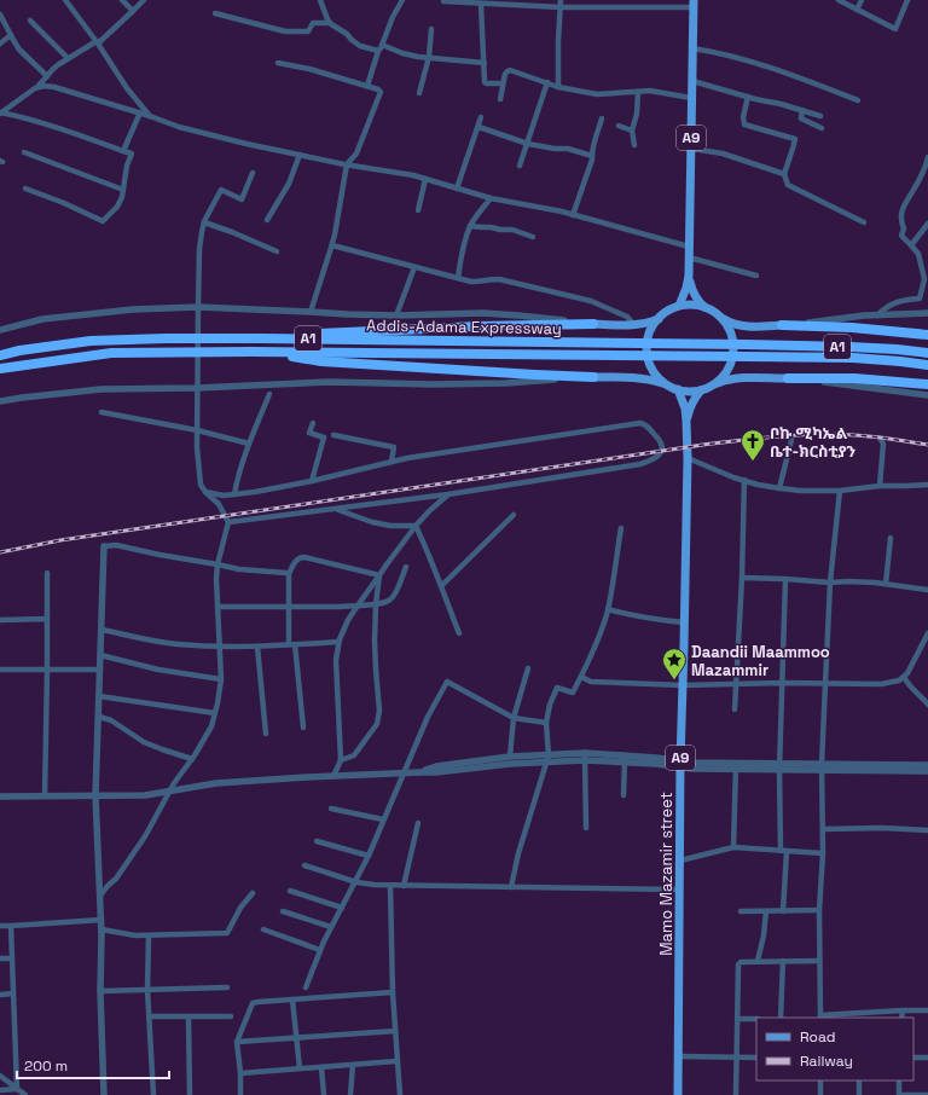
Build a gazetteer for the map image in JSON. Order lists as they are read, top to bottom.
{
  "streets": {
    "highway": ["Addis-Adama Expressway", "A1"],
    "main road": ["A9", "Mamo Mazamir street"]
  },
  "crossings": [
    ["A9", "Mamo Mazamir street"]
  ],
  "places": {
    "church": ["ቦኩ ሚካኤል ቤተ-ክርስቲያን"],
    "place": ["Daandii Maammoo Mazammir"]
  },
  "legend": ["Road", "Railway"],
  "scale_bar": "200 m"
}
